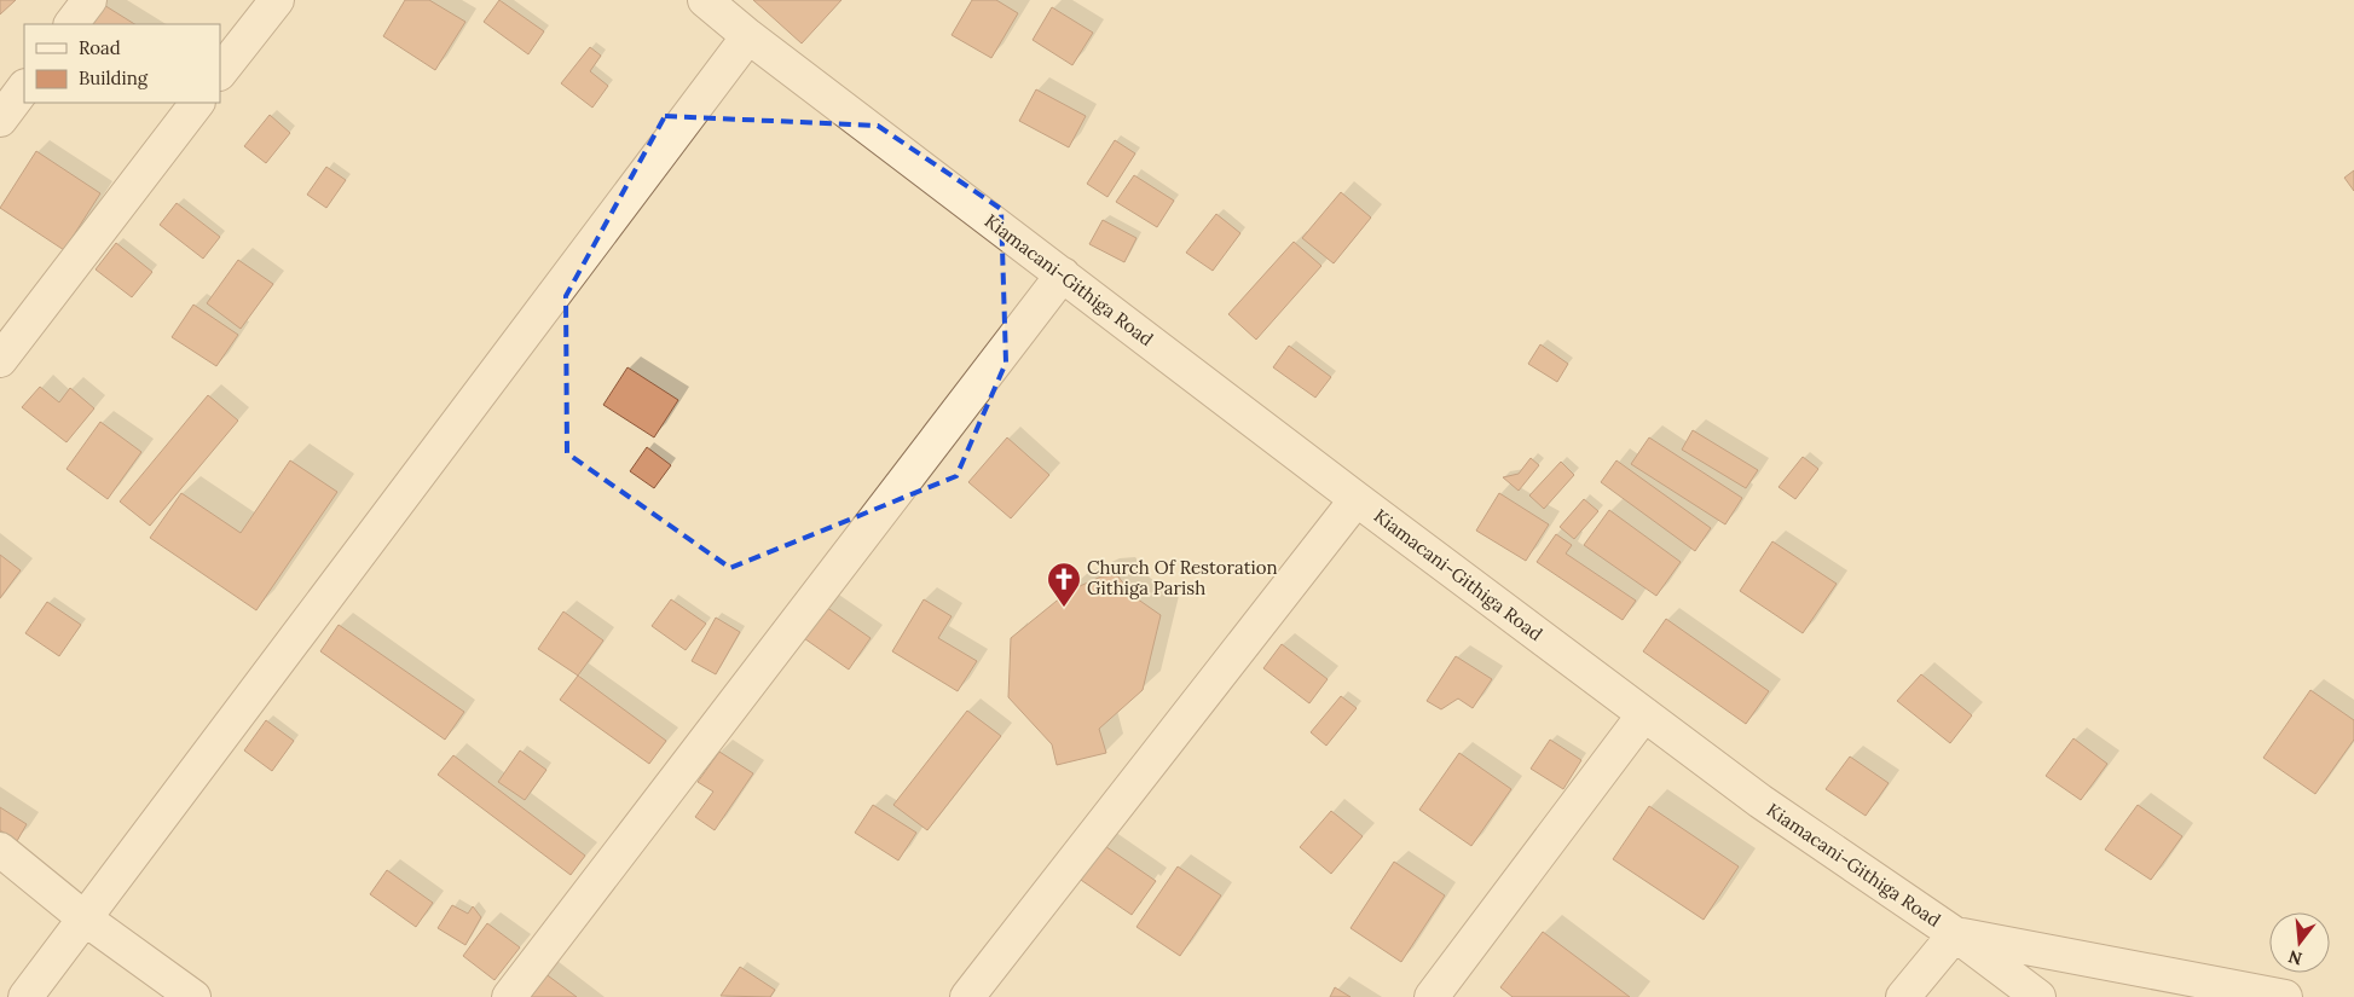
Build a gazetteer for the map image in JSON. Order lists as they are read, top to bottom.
{
  "streets": {
    "street": ["Kiamacani-Githiga Road"]
  },
  "places": {
    "church": ["Church Of Restoration Githiga Parish"]
  },
  "legend": ["Road", "Building"],
  "north": "bottom"
}
